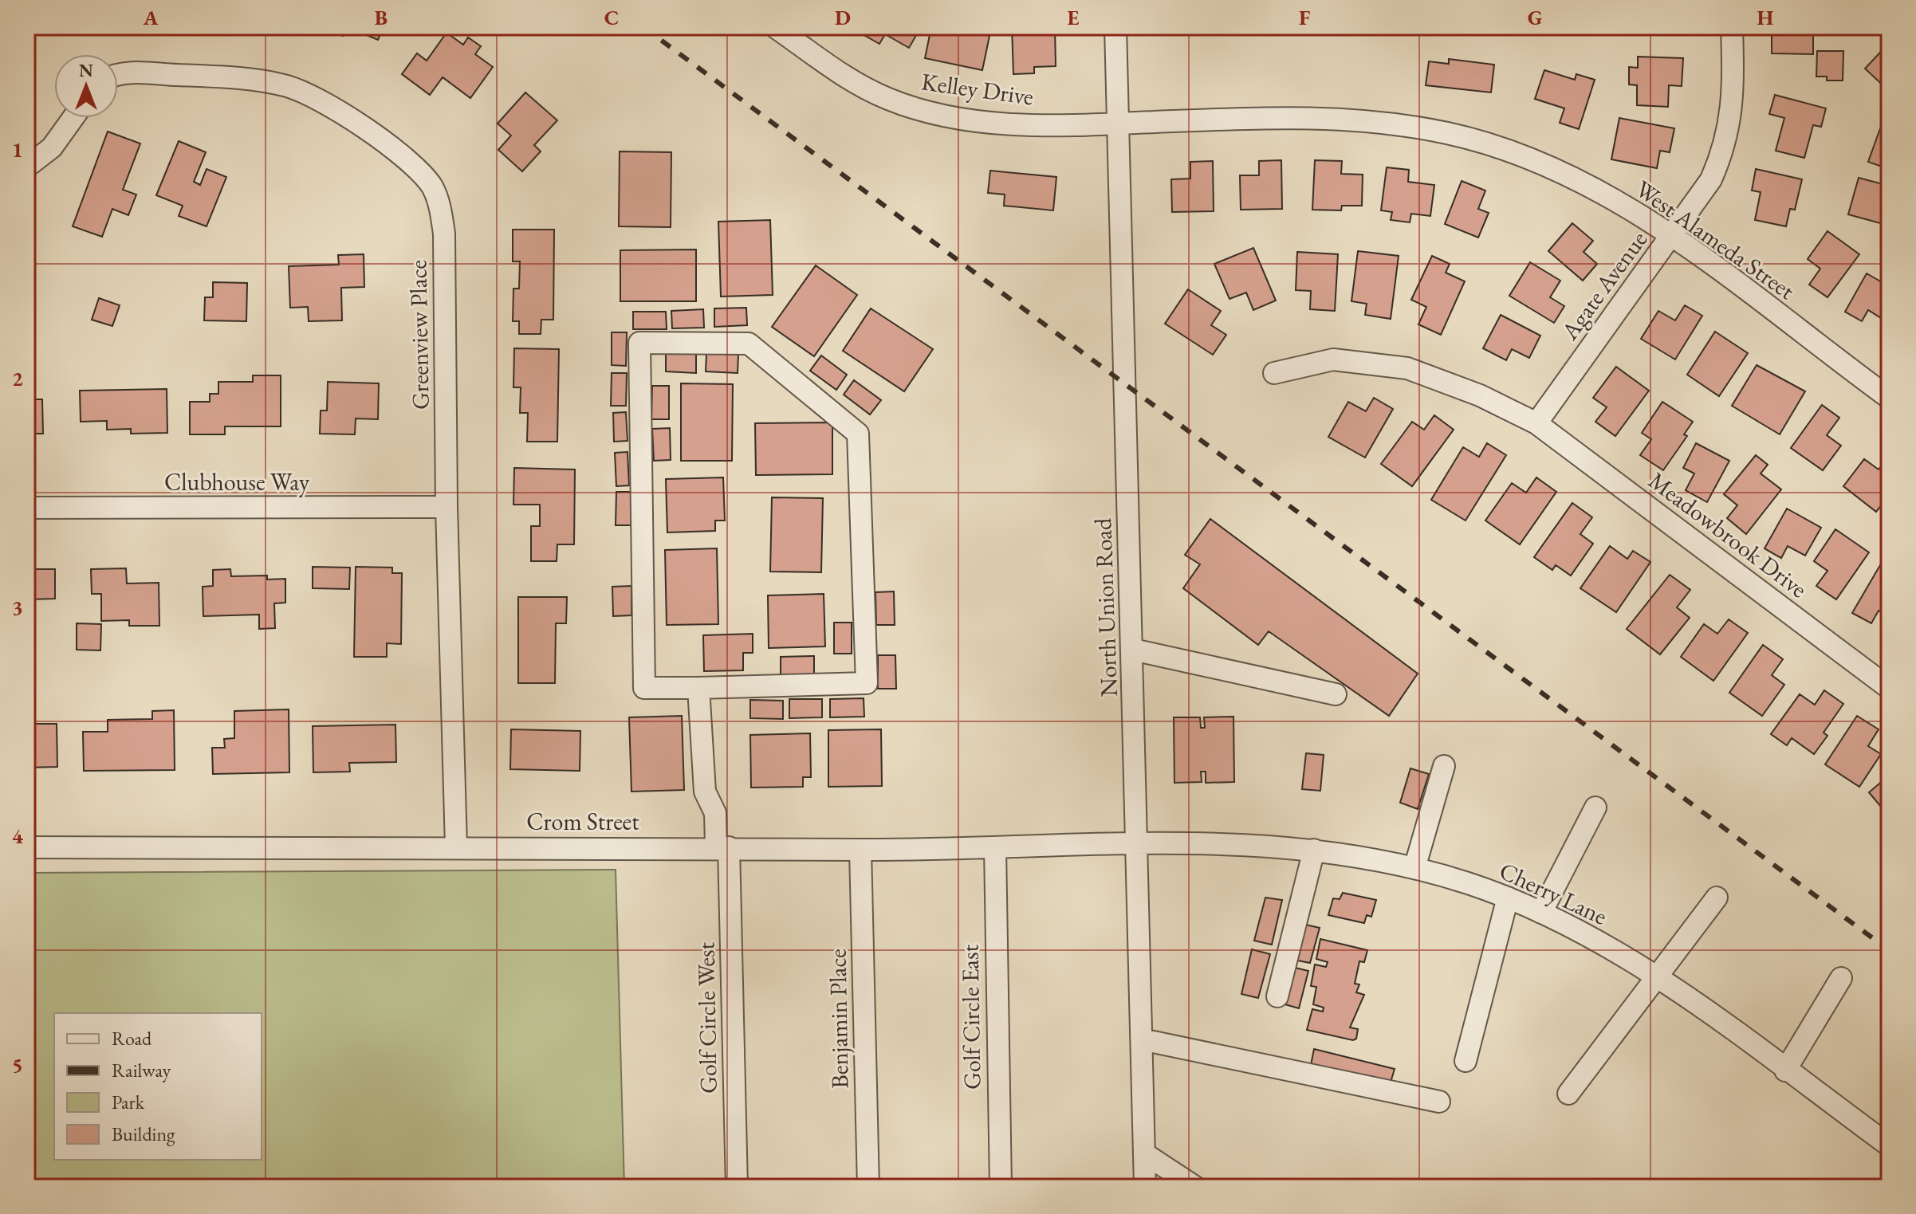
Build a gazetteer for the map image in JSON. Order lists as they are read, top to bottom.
{
  "streets": {
    "street": [
      "Kelley Drive",
      "West Alameda Street",
      "Agate Avenue",
      "Greenview Place",
      "Clubhouse Way",
      "Meadowbrook Drive",
      "North Union Road",
      "Crom Street",
      "Cherry Lane",
      "Golf Circle East",
      "Golf Circle West",
      "Benjamin Place"
    ]
  },
  "crossings": [
    ["Kelley Drive", "West Alameda Street"],
    ["Kelley Drive", "North Union Road"],
    ["West Alameda Street", "Agate Avenue"],
    ["West Alameda Street", "North Union Road"],
    ["Agate Avenue", "Meadowbrook Drive"],
    ["Greenview Place", "Clubhouse Way"],
    ["Greenview Place", "Crom Street"],
    ["North Union Road", "Crom Street"],
    ["North Union Road", "Cherry Lane"],
    ["Crom Street", "Cherry Lane"],
    ["Crom Street", "Golf Circle East"],
    ["Crom Street", "Golf Circle West"],
    ["Crom Street", "Benjamin Place"]
  ],
  "legend": [
    "Road",
    "Railway",
    "Park",
    "Building"
  ],
  "north": "top",
  "grid": {
    "columns": [
      "A",
      "B",
      "C",
      "D",
      "E",
      "F",
      "G",
      "H"
    ],
    "rows": [
      "1",
      "2",
      "3",
      "4",
      "5"
    ]
  }
}
